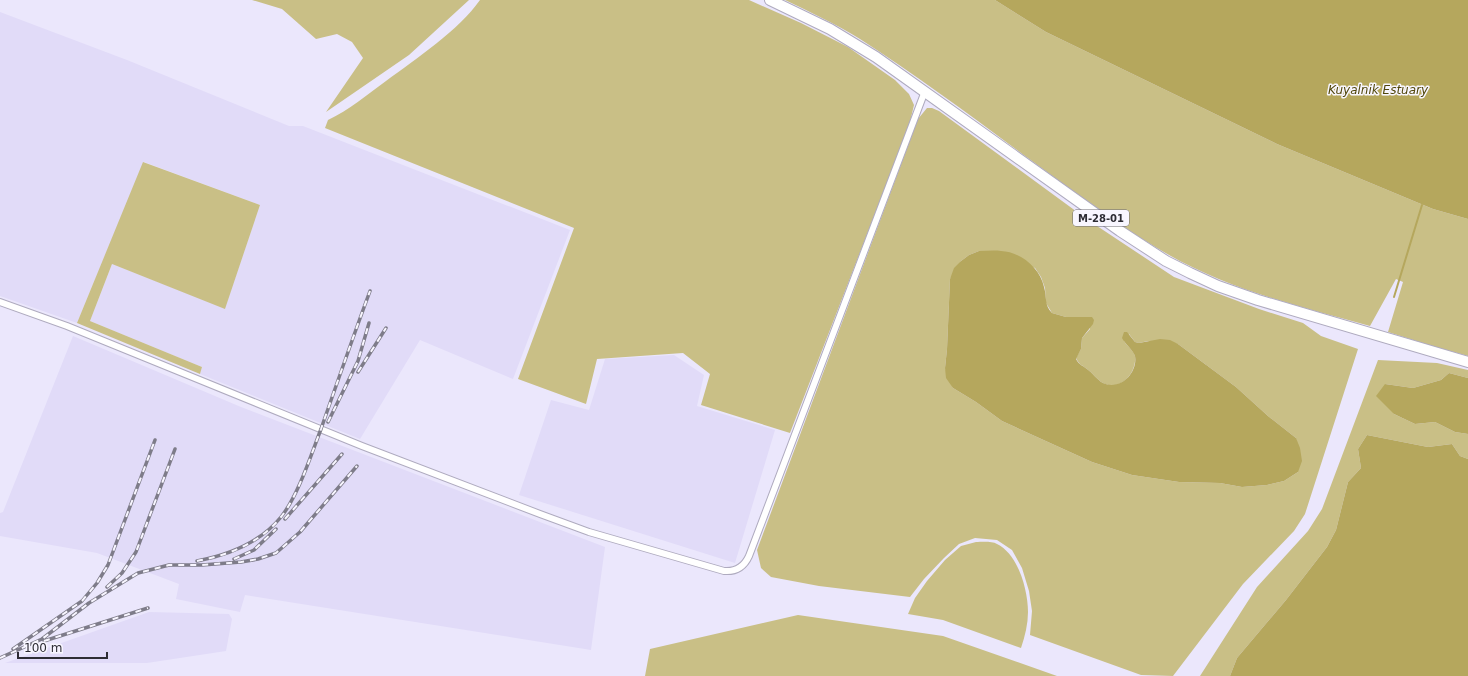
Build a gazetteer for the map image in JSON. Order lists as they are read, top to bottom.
{
  "streets": {
    "highway": ["М-28-01"]
  },
  "water": ["Kuyalnik Estuary"],
  "scale_bar": "100 m"
}
